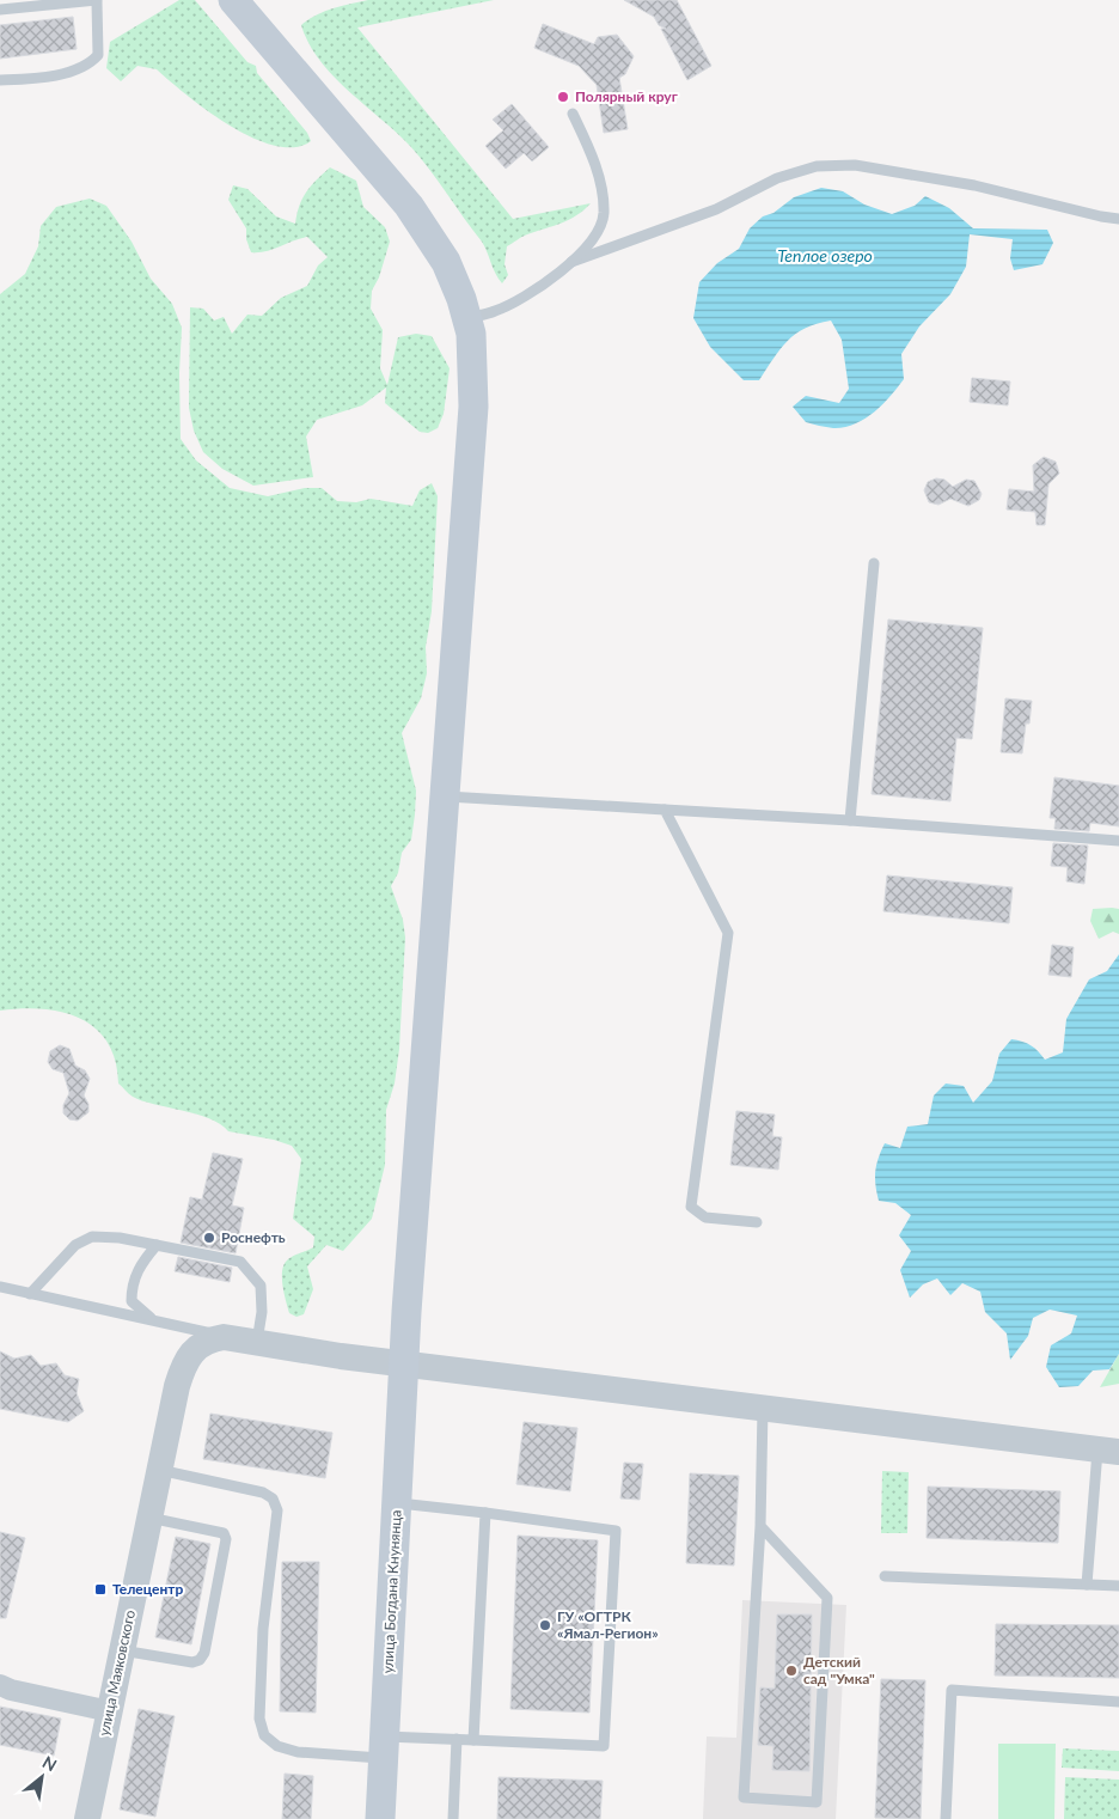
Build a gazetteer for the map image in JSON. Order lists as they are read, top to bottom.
{
  "streets": {
    "main road": ["улица Богдана Кнунянца"],
    "street": ["улица Маяковского"]
  },
  "water": ["Теплое озеро"],
  "places": {
    "other": [
      "Полярный круг",
      "Роснефть",
      "ГУ «ОГТРК «Ямал-Регион»",
      "Детский сад \"Умка\""
    ],
    "transit": ["Телецентр"]
  },
  "north": "top right"
}
